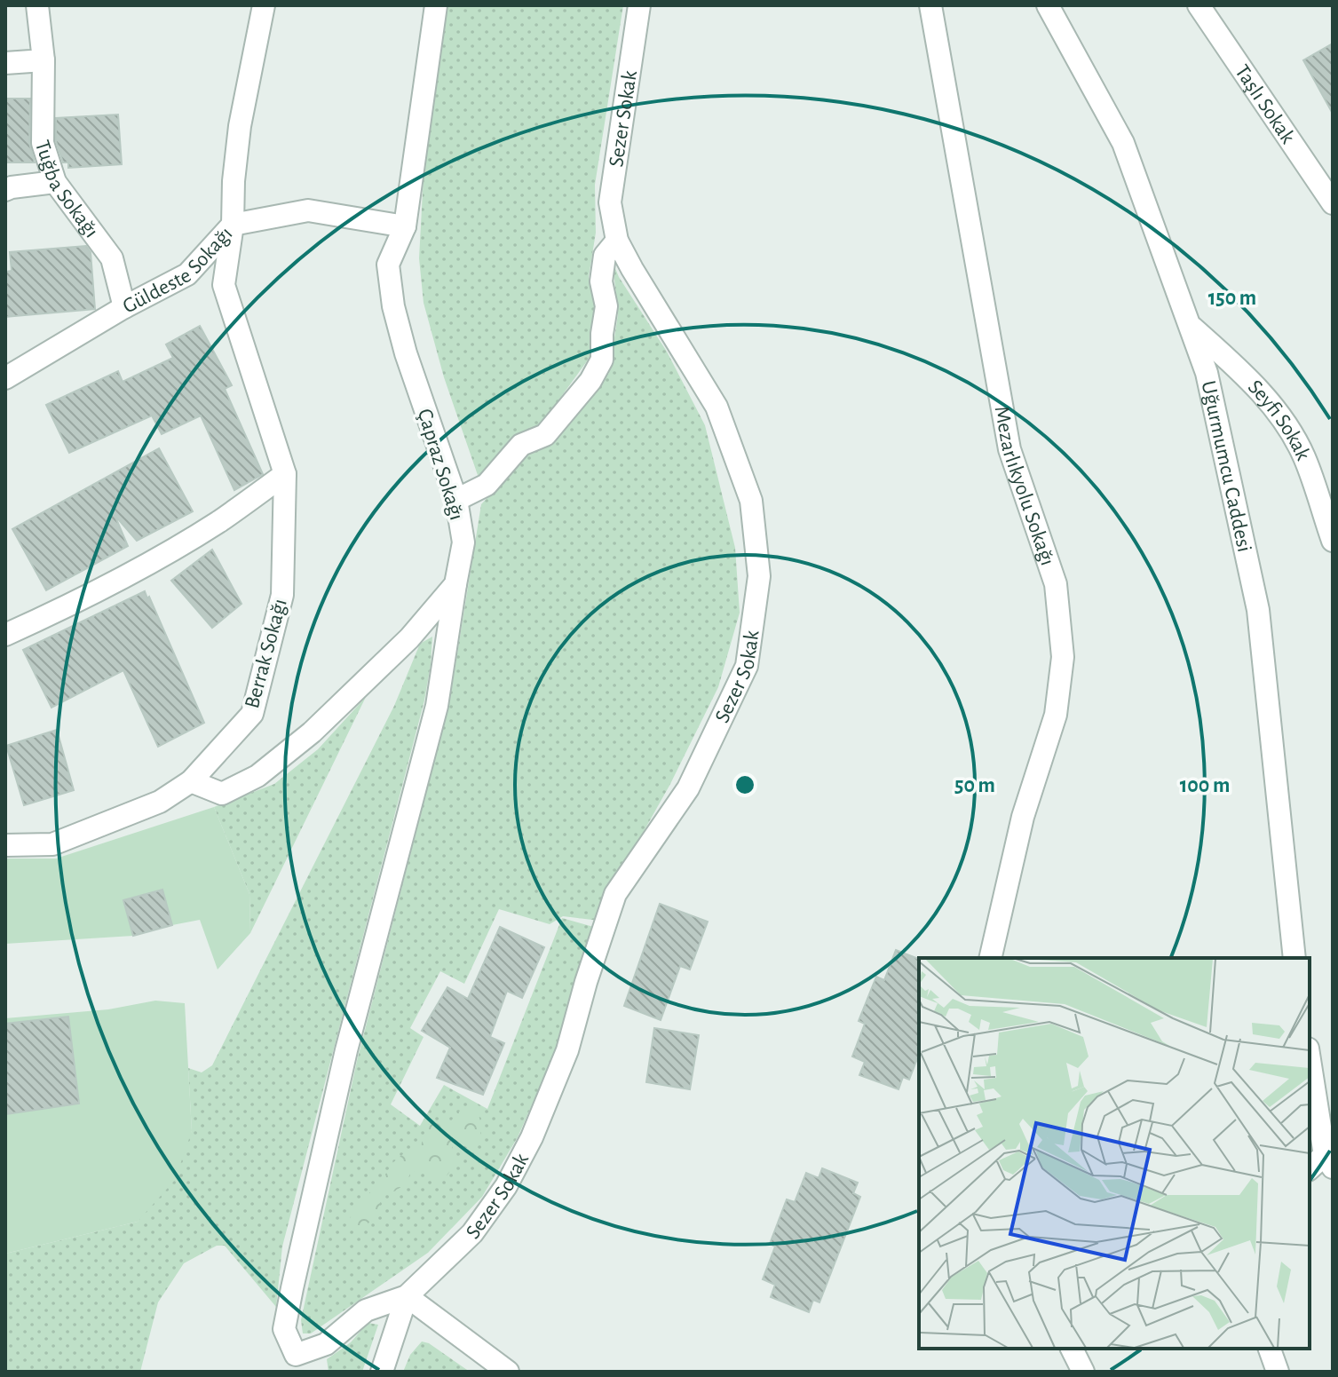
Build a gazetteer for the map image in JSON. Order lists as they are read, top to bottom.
{
  "streets": {
    "street": [
      "Taşlı Sokak",
      "Sezer Sokak",
      "Tuğba Sokağı",
      "Güldeste Sokağı",
      "Seyfi Sokak",
      "Çapraz Sokağı",
      "Uğurmumcu Caddesi",
      "Mezarlıkyolu Sokağı",
      "Berrak Sokağı"
    ]
  },
  "crossings": [
    ["Tuğba Sokağı", "Güldeste Sokağı"],
    ["Güldeste Sokağı", "Çapraz Sokağı"],
    ["Güldeste Sokağı", "Berrak Sokağı"],
    ["Seyfi Sokak", "Uğurmumcu Caddesi"],
    ["Çapraz Sokağı", "Berrak Sokağı"]
  ],
  "rings": ["150 m", "50 m", "100 m"]
}
